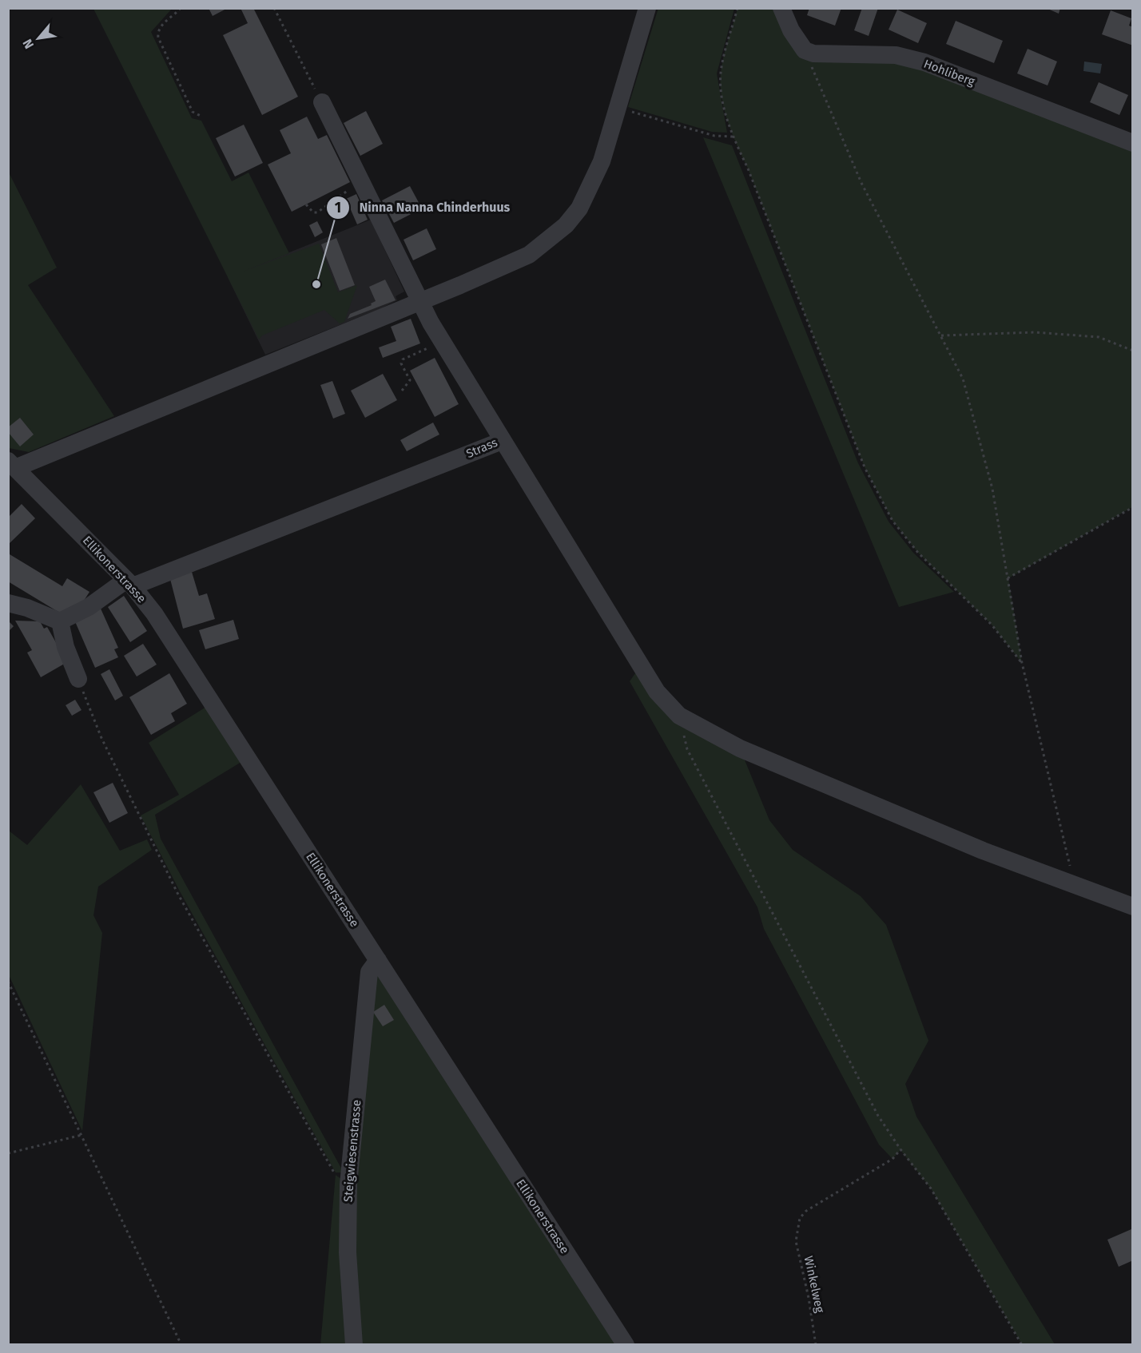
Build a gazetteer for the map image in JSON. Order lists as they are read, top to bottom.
{
  "streets": {
    "street": [
      "Hohliberg",
      "Strass",
      "Ellikonerstrasse",
      "Steigwiesenstrasse"
    ],
    "path": ["Winkelweg"]
  },
  "crossings": [
    ["Strass", "Ellikonerstrasse"],
    ["Ellikonerstrasse", "Steigwiesenstrasse"]
  ],
  "places": ["Ninna Nanna Chinderhuus"],
  "north": "bottom left"
}
